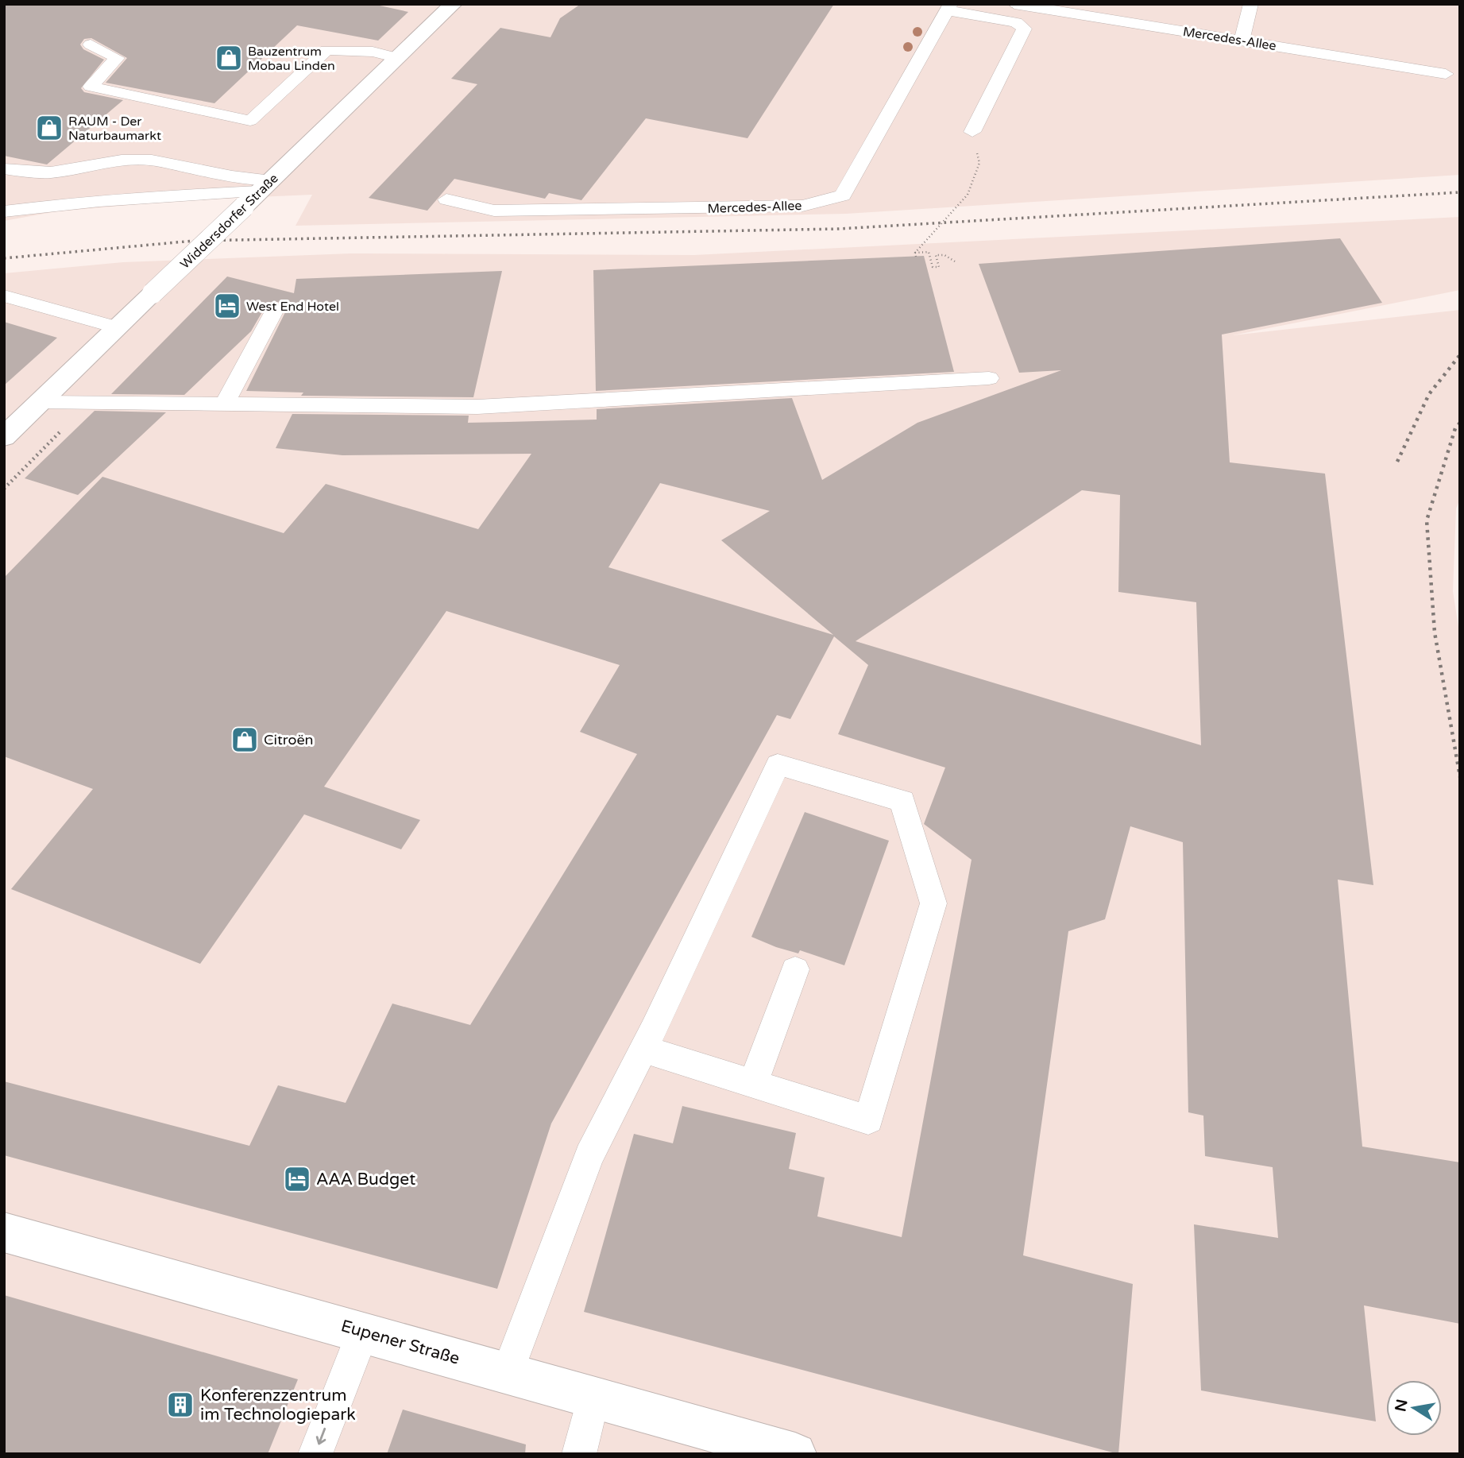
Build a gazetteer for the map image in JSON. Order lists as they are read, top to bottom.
{
  "streets": {
    "main road": ["Widdersdorfer Straße", "Eupener Straße"],
    "lane": ["Mercedes-Allee"]
  },
  "places": {
    "shop": ["Bauzentrum Mobau Linden", "RAUM - Der Naturbaumarkt", "Citroën"],
    "hotel": ["West End Hotel", "AAA Budget"],
    "building": ["Konferenzzentrum im Technologiepark"]
  },
  "north": "left"
}
